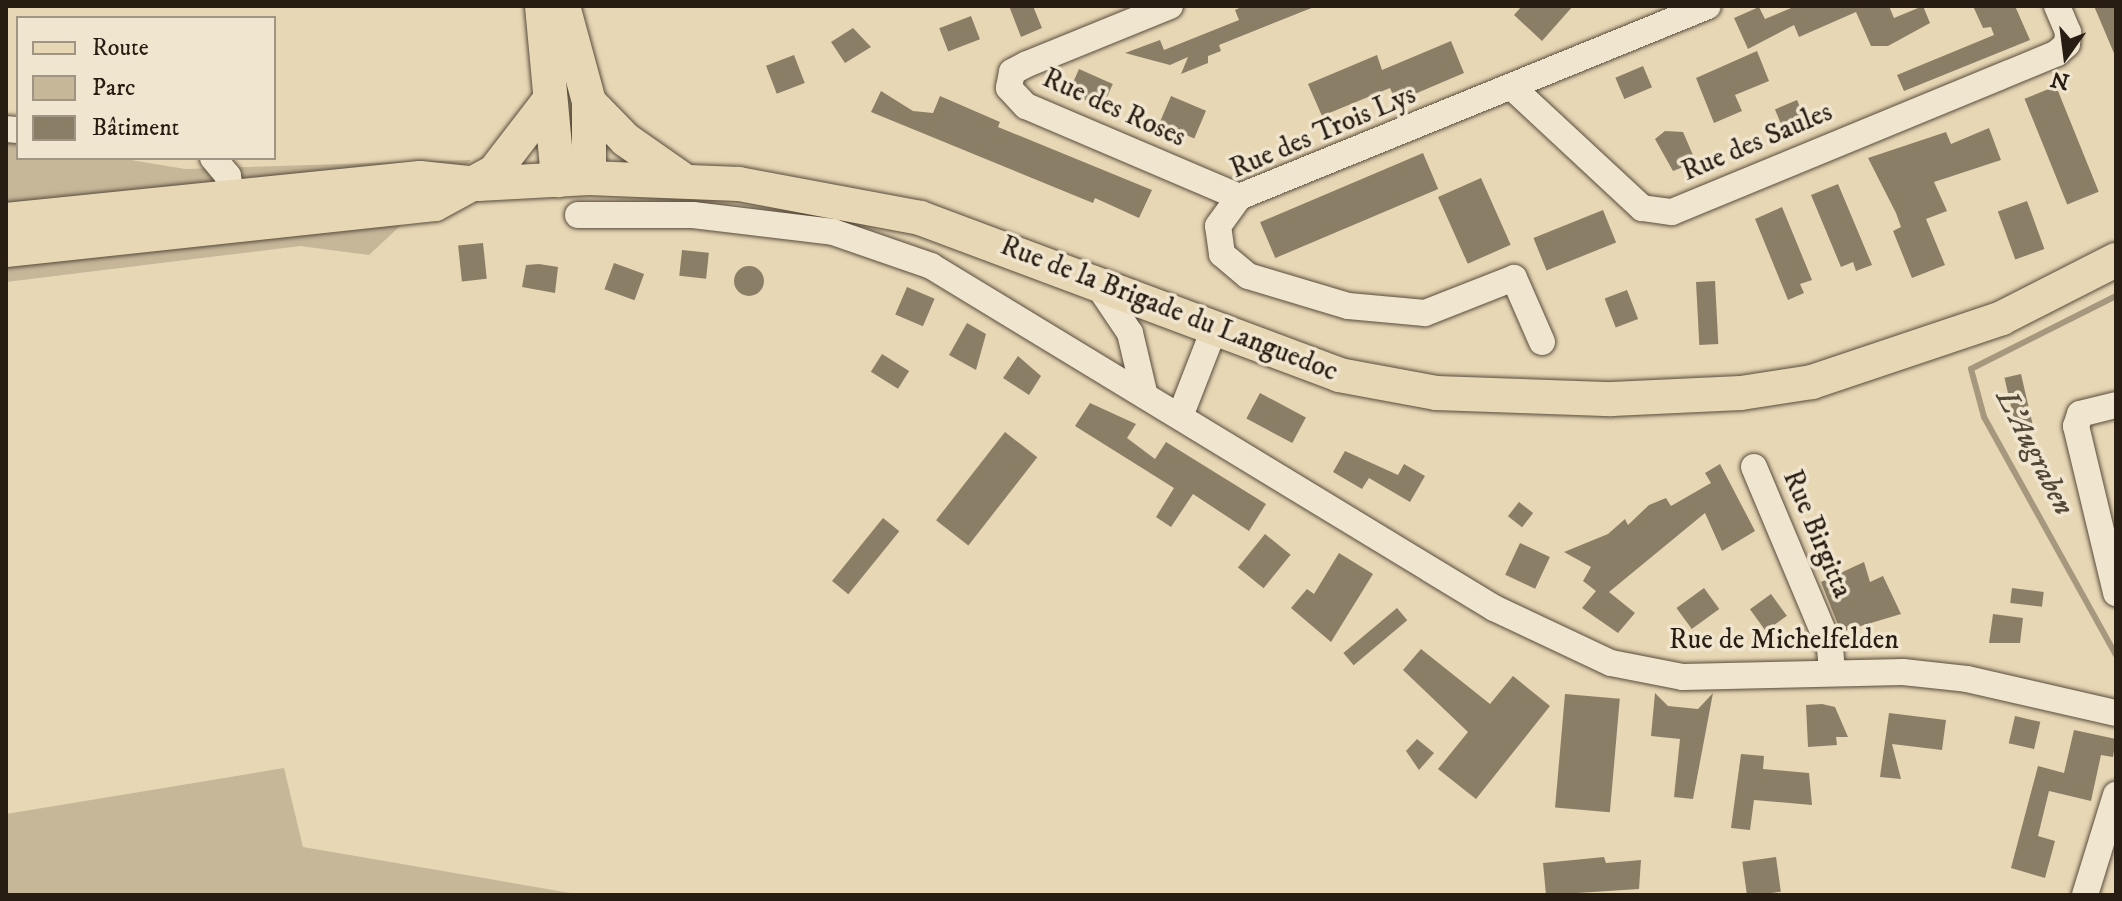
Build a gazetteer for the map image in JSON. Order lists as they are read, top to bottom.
{
  "streets": {
    "main road": ["Rue de la Brigade du Languedoc"],
    "street": [
      "Rue des Roses",
      "Rue des Trois Lys",
      "Rue des Saules",
      "Rue Birgitta",
      "Rue de Michelfelden"
    ]
  },
  "crossings": [
    ["Rue des Roses", "Rue des Trois Lys"],
    ["Rue des Trois Lys", "Rue des Saules"],
    ["Rue Birgitta", "Rue de Michelfelden"]
  ],
  "water": ["L'Augraben"],
  "legend": ["Route", "Parc", "Bâtiment"],
  "north": "bottom"
}
